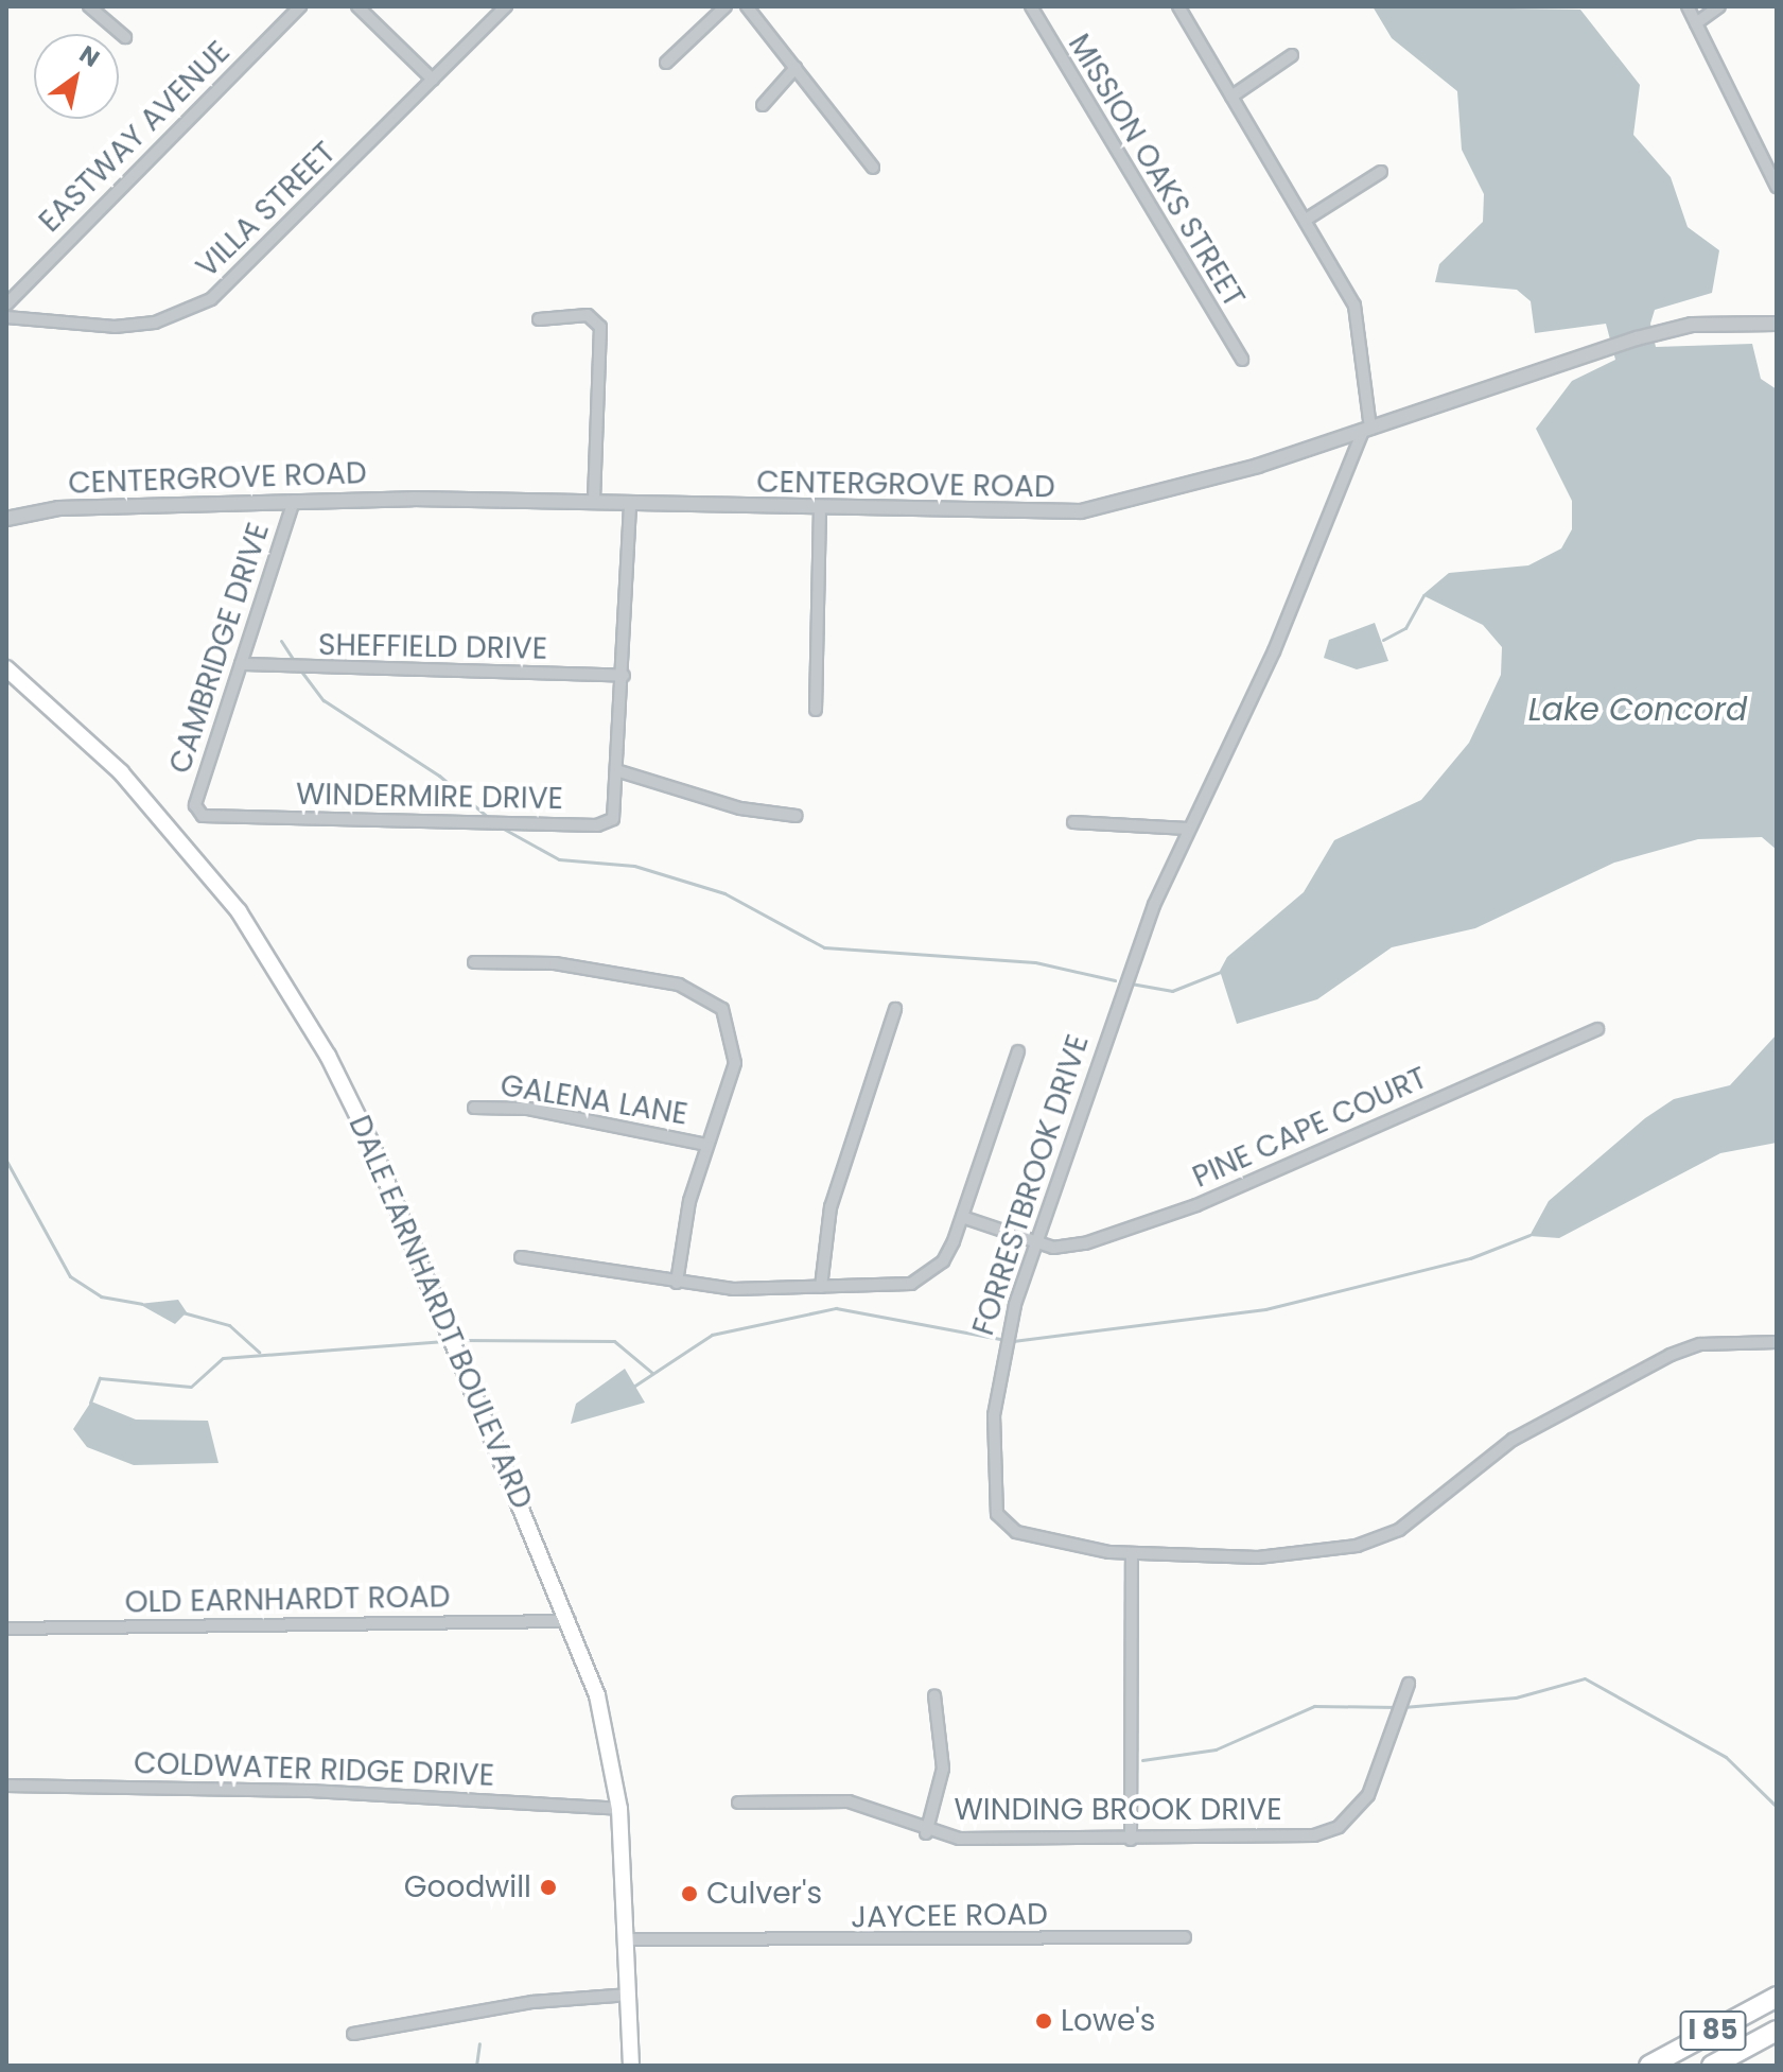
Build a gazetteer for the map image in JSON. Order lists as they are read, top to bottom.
{
  "streets": {
    "highway": ["I 85"],
    "main road": ["DALE EARNHARDT BOULEVARD"],
    "street": [
      "EASTWAY AVENUE",
      "MISSION OAKS STREET",
      "VILLA STREET",
      "CENTERGROVE ROAD",
      "SHEFFIELD DRIVE",
      "CAMBRIDGE DRIVE",
      "WINDERMIRE DRIVE",
      "GALENA LANE",
      "PINE CAPE COURT",
      "FORRESTBROOK DRIVE",
      "OLD EARNHARDT ROAD",
      "COLDWATER RIDGE DRIVE",
      "WINDING BROOK DRIVE",
      "JAYCEE ROAD"
    ]
  },
  "crossings": [
    ["CENTERGROVE ROAD", "CAMBRIDGE DRIVE"],
    ["CENTERGROVE ROAD", "WINDERMIRE DRIVE"],
    ["CENTERGROVE ROAD", "FORRESTBROOK DRIVE"],
    ["SHEFFIELD DRIVE", "CAMBRIDGE DRIVE"],
    ["SHEFFIELD DRIVE", "WINDERMIRE DRIVE"],
    ["CAMBRIDGE DRIVE", "WINDERMIRE DRIVE"],
    ["PINE CAPE COURT", "FORRESTBROOK DRIVE"],
    ["DALE EARNHARDT BOULEVARD", "OLD EARNHARDT ROAD"],
    ["DALE EARNHARDT BOULEVARD", "COLDWATER RIDGE DRIVE"],
    ["DALE EARNHARDT BOULEVARD", "JAYCEE ROAD"]
  ],
  "water": ["Lake Concord"],
  "places": ["Goodwill", "Culver's", "Lowe's"],
  "north": "top right"
}
